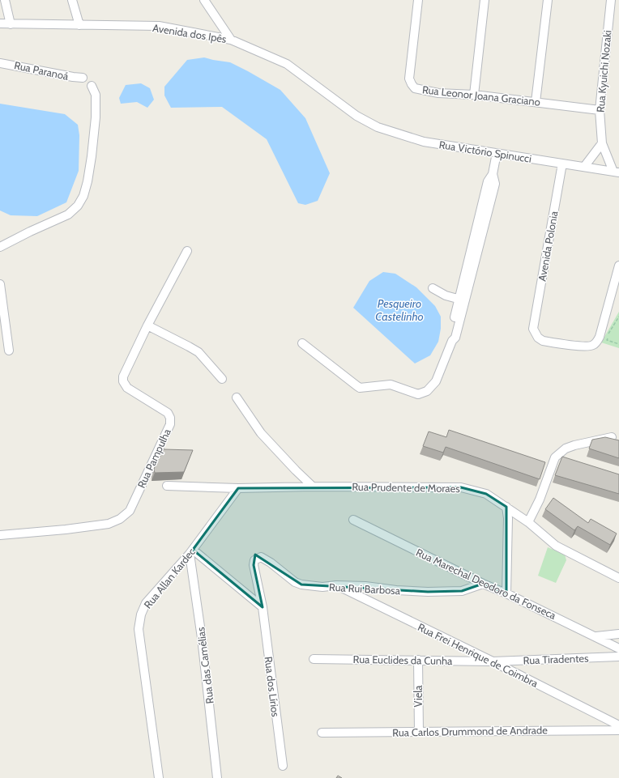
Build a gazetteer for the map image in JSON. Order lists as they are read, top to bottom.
{
  "streets": {
    "street": [
      "Avenida dos Ipês",
      "Rua Paranoá",
      "Rua Kyuichi Nozaki",
      "Rua Leonor Joana Graciano",
      "Rua Victório Spinucci",
      "Avenida Polonia",
      "Rua Pampulha",
      "Rua Prudente de Moraes",
      "Rua Allan Kardec",
      "Rua Marechal Deodoro da Fonseca",
      "Rua Rui Barbosa",
      "Rua Frei Henrique de Coimbra",
      "Rua Tiradentes",
      "Rua Euclides da Cunha",
      "Rua das Camélias",
      "Rua dos Lírios",
      "Viela",
      "Rua Carlos Drummond de Andrade"
    ]
  },
  "crossings": [
    ["Avenida dos Ipês", "Rua Victório Spinucci"],
    ["Rua Kyuichi Nozaki", "Rua Leonor Joana Graciano"],
    ["Rua Kyuichi Nozaki", "Rua Victório Spinucci"],
    ["Rua Victório Spinucci", "Avenida Polonia"],
    ["Rua Prudente de Moraes", "Rua Allan Kardec"],
    ["Rua Allan Kardec", "Rua das Camélias"],
    ["Rua Marechal Deodoro da Fonseca", "Rua Rui Barbosa"],
    ["Rua Rui Barbosa", "Rua Frei Henrique de Coimbra"],
    ["Rua Rui Barbosa", "Rua dos Lírios"],
    ["Rua Frei Henrique de Coimbra", "Rua Tiradentes"],
    ["Rua Frei Henrique de Coimbra", "Rua Euclides da Cunha"],
    ["Rua Tiradentes", "Rua Euclides da Cunha"],
    ["Rua Euclides da Cunha", "Viela"],
    ["Viela", "Rua Carlos Drummond de Andrade"]
  ],
  "water": ["Pesqueiro Castelinho"]
}
